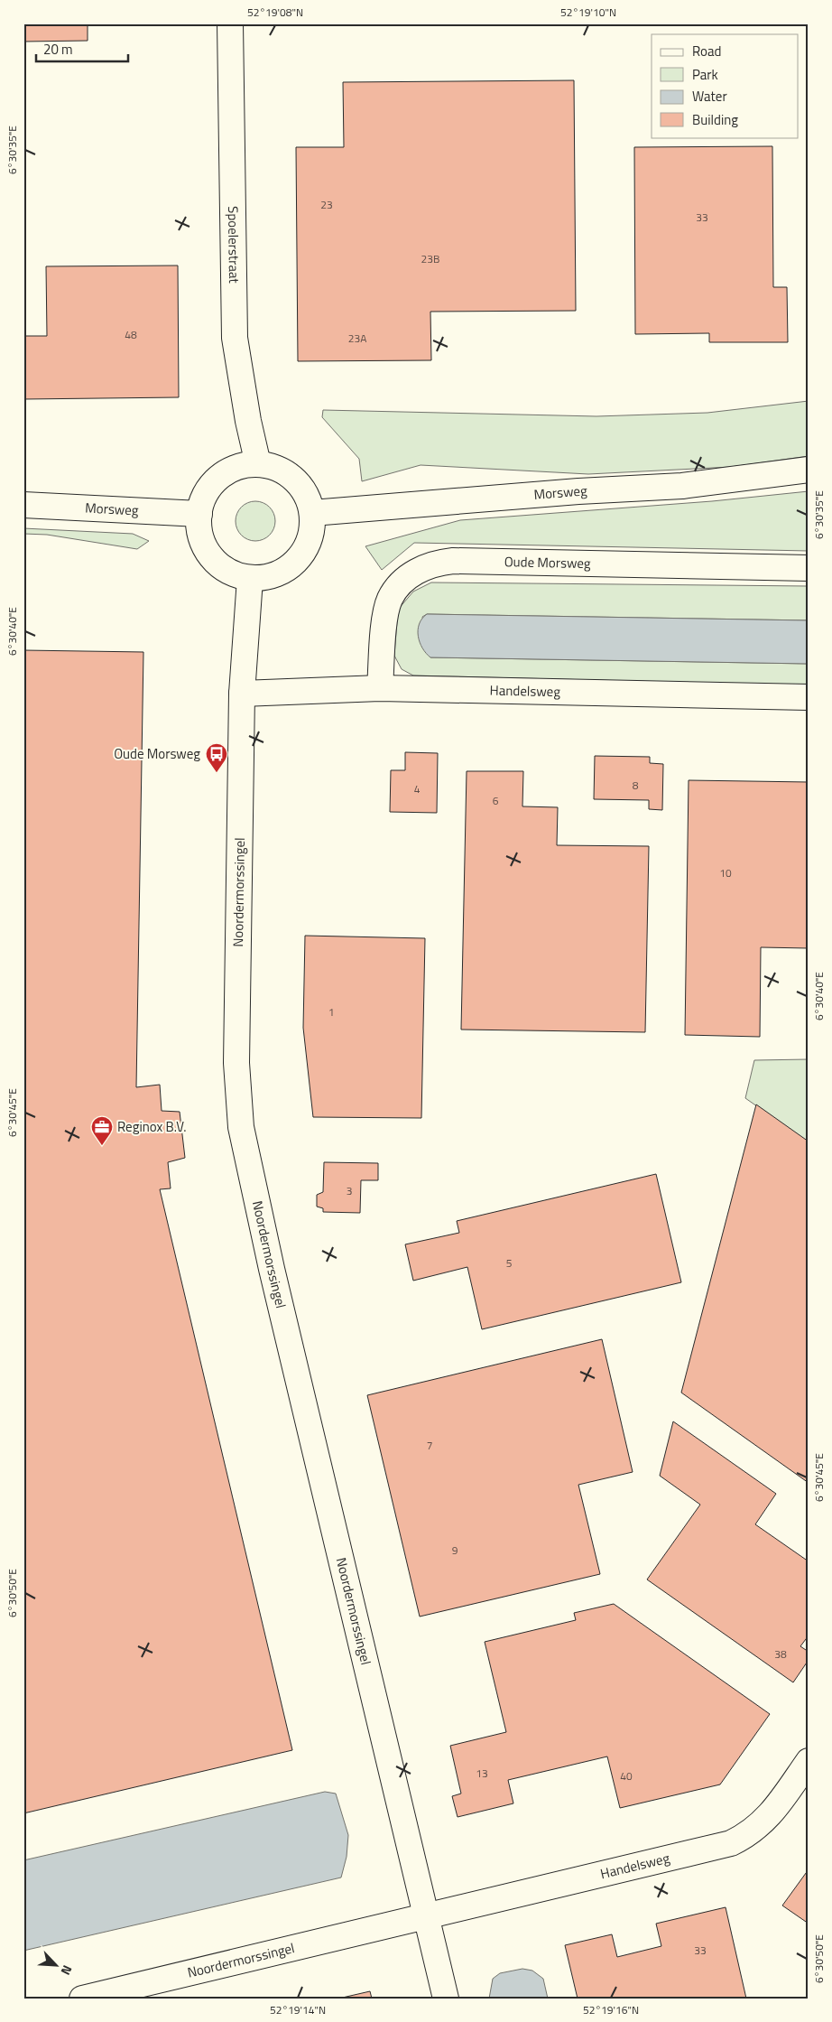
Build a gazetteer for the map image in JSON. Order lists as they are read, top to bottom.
{
  "streets": {
    "street": [
      "Spoelerstraat",
      "Morsweg",
      "Oude Morsweg",
      "Handelsweg",
      "Noordermorssingel"
    ]
  },
  "crossings": [
    ["Spoelerstraat", "Morsweg"],
    ["Spoelerstraat", "Noordermorssingel"],
    ["Morsweg", "Noordermorssingel"],
    ["Oude Morsweg", "Handelsweg"],
    ["Handelsweg", "Noordermorssingel"]
  ],
  "places": {
    "bus stop": ["Oude Morsweg"],
    "office": ["Reginox B.V."]
  },
  "house_numbers": [
    "23",
    "33",
    "23B",
    "48",
    "23A",
    "8",
    "4",
    "6",
    "10",
    "1",
    "3",
    "5",
    "7",
    "9",
    "38",
    "13",
    "40",
    "33"
  ],
  "legend": [
    "Road",
    "Park",
    "Water",
    "Building"
  ],
  "scale_bar": "20 m",
  "north": "bottom right",
  "coordinates": [
    "52°19'08\"N",
    "52°19'10\"N",
    "6°30'35\"E",
    "6°30'40\"E",
    "6°30'45\"E",
    "6°30'50\"E",
    "52°19'14\"N",
    "52°19'16\"N"
  ]
}
